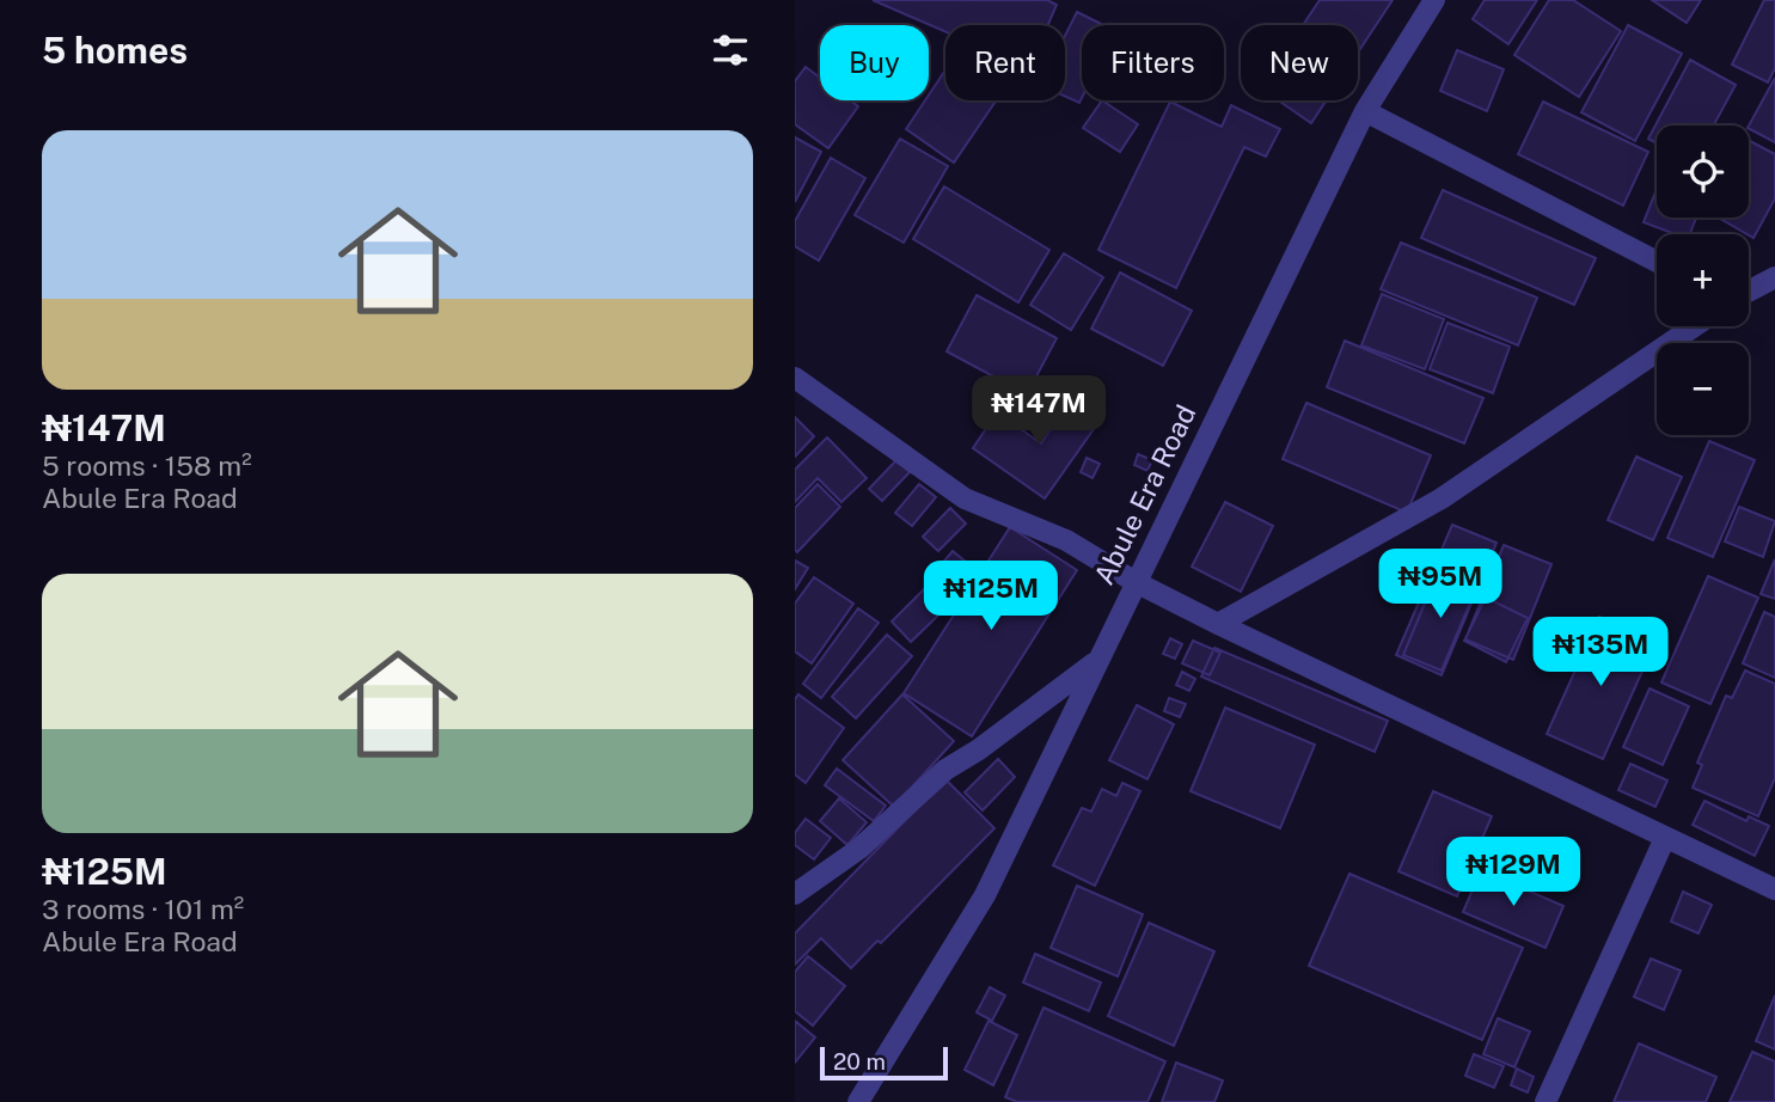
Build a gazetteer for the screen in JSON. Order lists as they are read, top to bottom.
{
  "streets": {
    "street": ["Abule Era Road"]
  },
  "scale_bar": "20 m",
  "page": {
    "heading": "5 homes",
    "chip": [
      "Buy",
      "Rent",
      "Filters",
      "New"
    ],
    "list": [
      {
        "name": "₦147M",
        "note": "5 rooms · 158 m² · Abule Era Road"
      },
      {
        "name": "₦125M",
        "note": "3 rooms · 101 m² · Abule Era Road"
      }
    ],
    "map_buttons": ["+", "−"],
    "price": [
      "₦147M",
      "₦95M",
      "₦125M",
      "₦135M",
      "₦129M"
    ],
    "scale": "20 m"
  }
}
